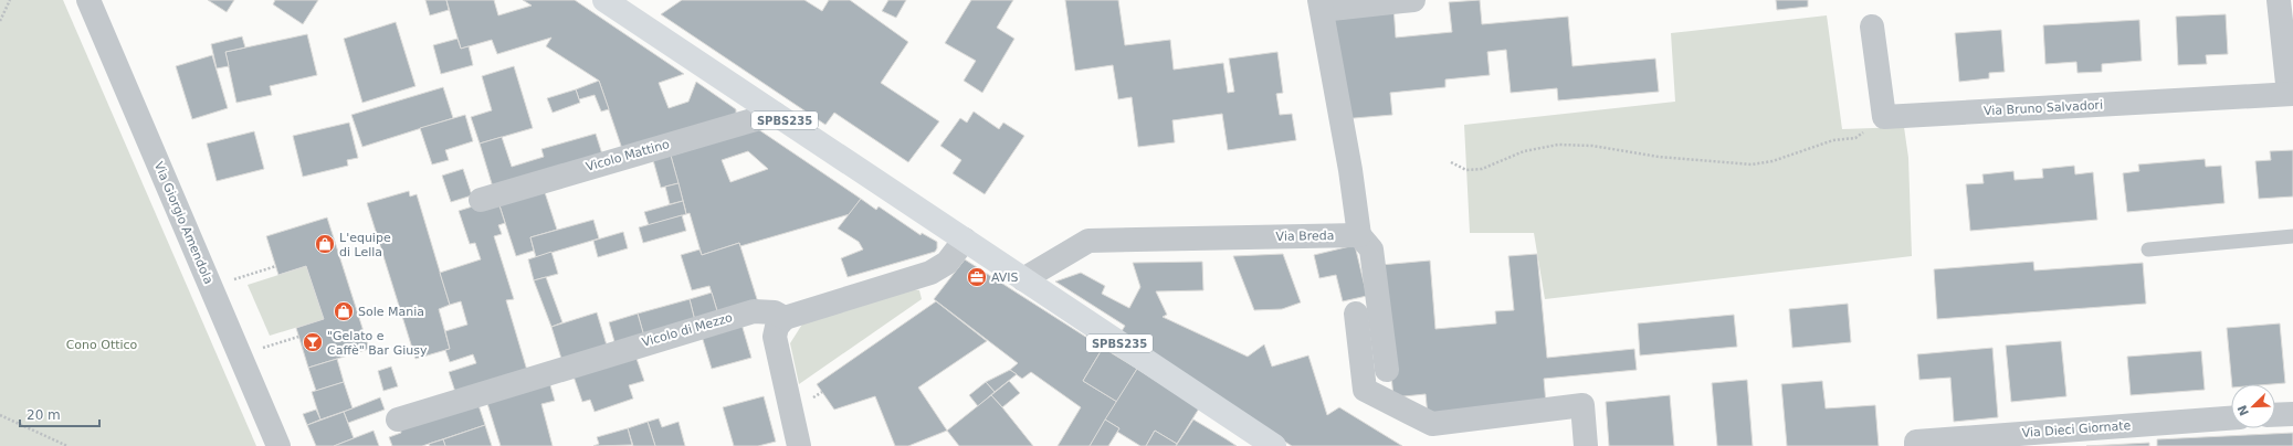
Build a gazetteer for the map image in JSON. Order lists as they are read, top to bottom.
{
  "streets": {
    "main road": ["SPBS235"],
    "street": [
      "Via Bruno Salvadori",
      "Vicolo Mattino",
      "Via Giorgio Amendola",
      "Via Breda",
      "Vicolo di Mezzo",
      "Via Dieci Giornate"
    ]
  },
  "crossings": [
    ["SPBS235", "Vicolo Mattino"],
    ["SPBS235", "Via Breda"]
  ],
  "parks": ["Cono Ottico"],
  "places": {
    "shop": ["L'equipe di Lella", "Sole Mania"],
    "office": ["AVIS"],
    "bar": ["\"Gelato e Caffè\" Bar Giusy"]
  },
  "scale_bar": "20 m",
  "north": "bottom left"
}
